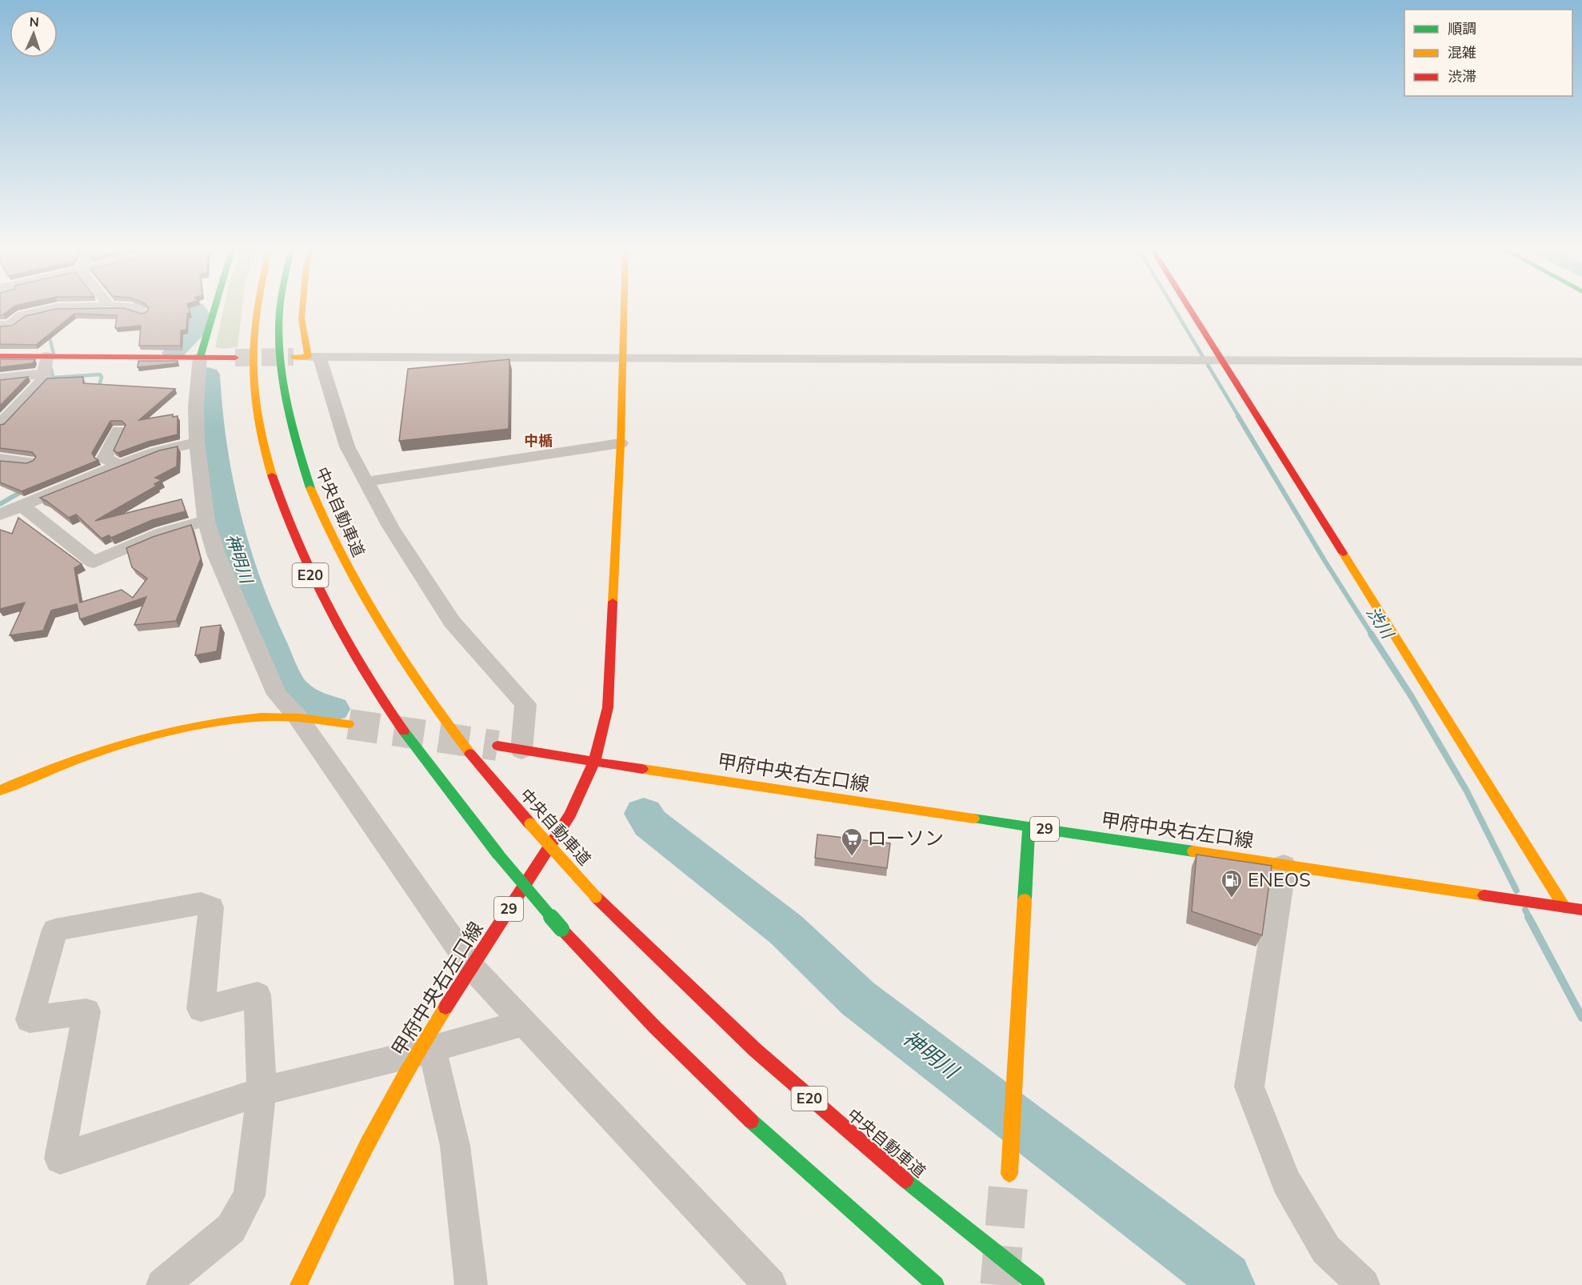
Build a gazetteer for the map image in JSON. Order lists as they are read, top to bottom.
{
  "streets": {
    "main road": [
      "中央自動車道",
      "E20",
      "甲府中央右左口線",
      "29"
    ]
  },
  "districts": ["中楯"],
  "water": ["神明川", "渋川"],
  "places": {
    "supermarket": ["ローソン"],
    "fuel station": ["ENEOS"]
  },
  "legend": ["順調", "混雑", "渋滞"],
  "north": "top"
}
